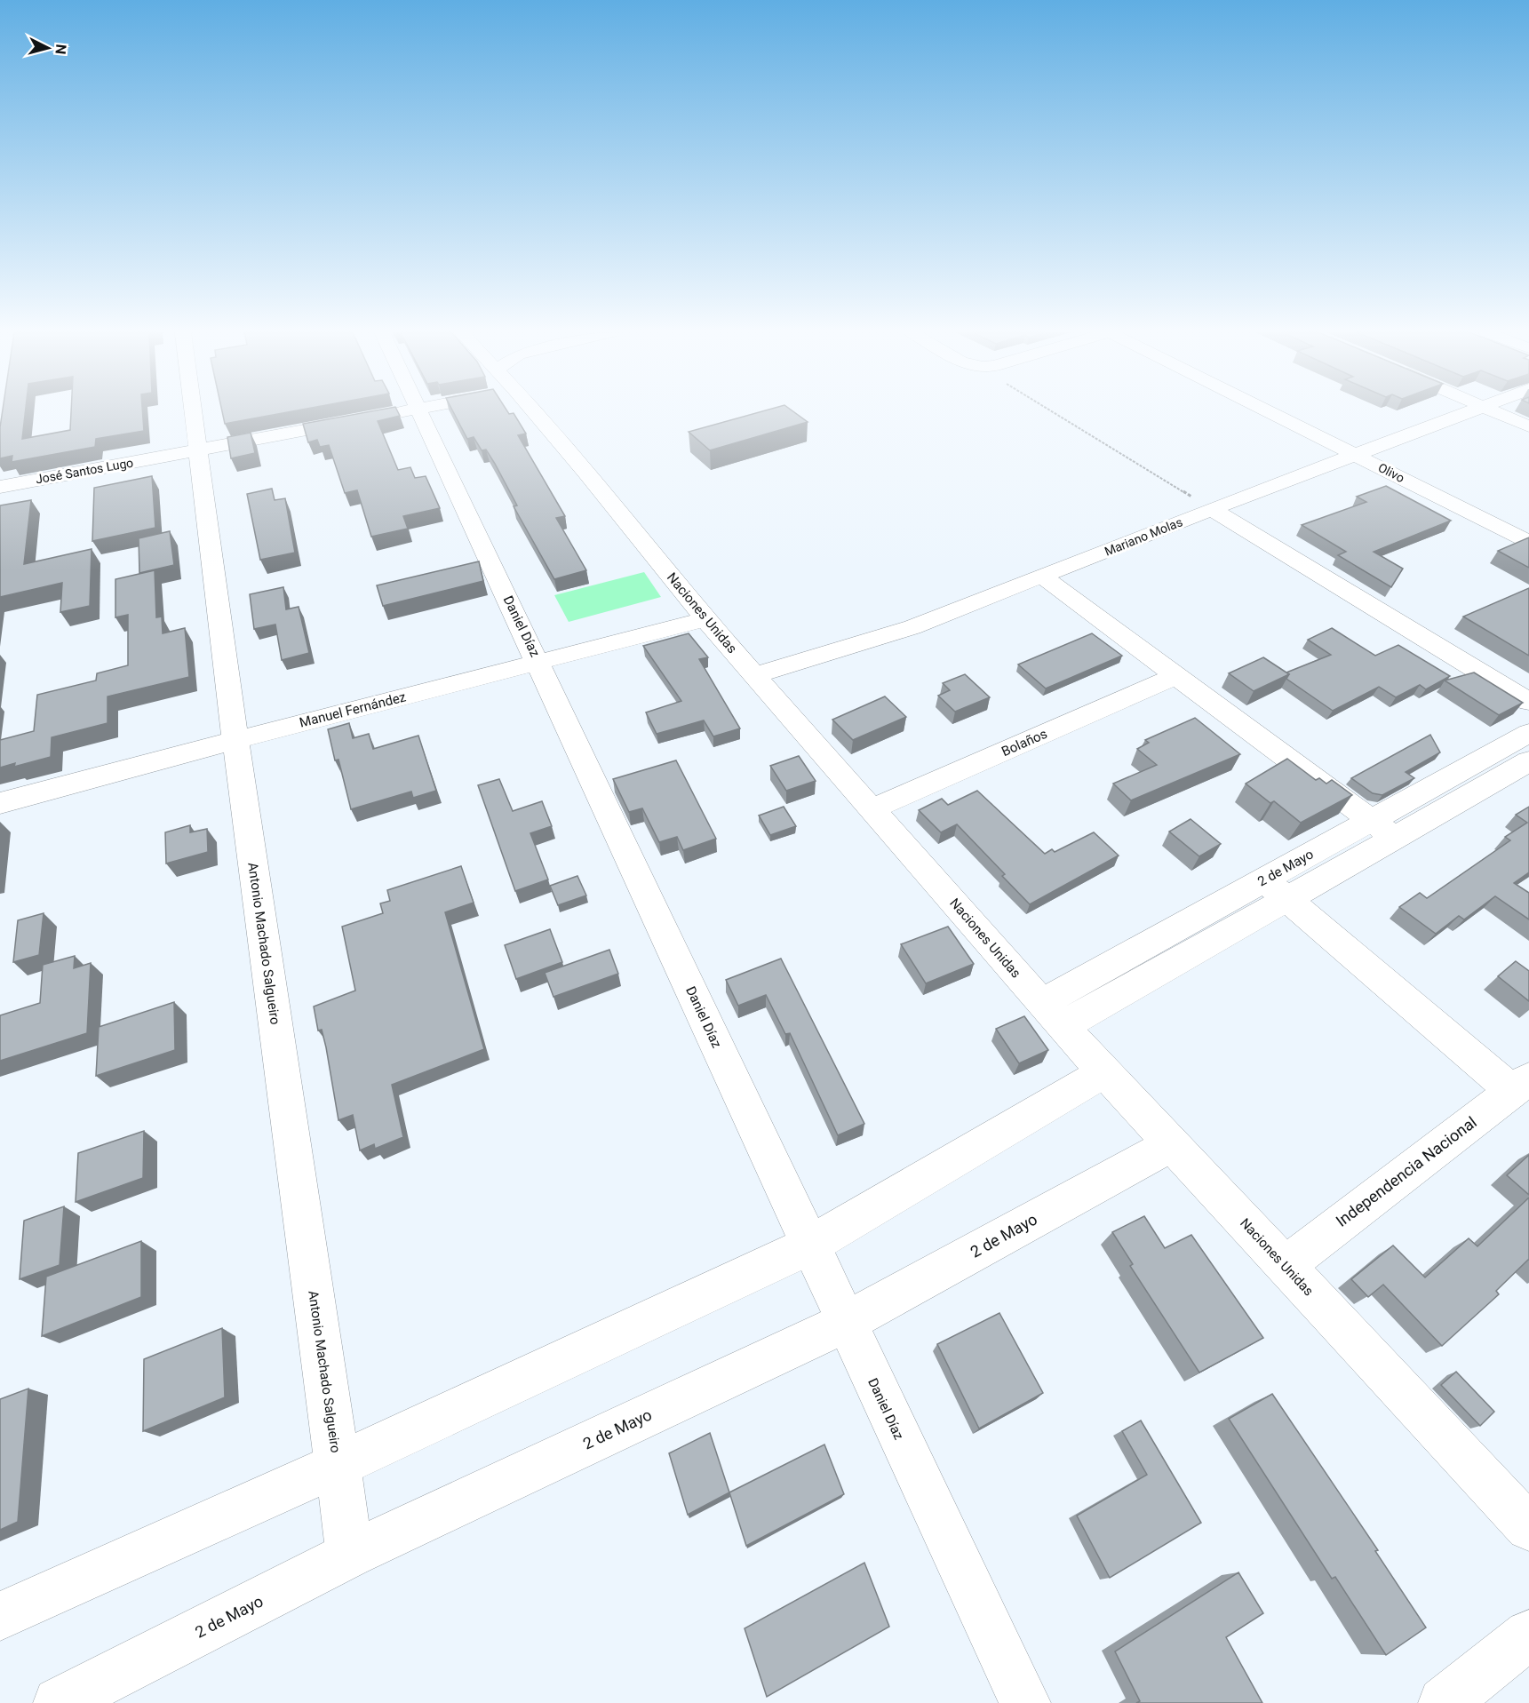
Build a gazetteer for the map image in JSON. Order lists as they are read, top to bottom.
{
  "streets": {
    "street": [
      "José Santos Lugo",
      "Olivo",
      "Mariano Molas",
      "Naciones Unidas",
      "Daniel Díaz",
      "Manuel Fernández",
      "Bolaños",
      "2 de Mayo",
      "Antonio Machado Salgueiro",
      "Independencia Nacional"
    ]
  },
  "crossings": [
    ["José Santos Lugo", "Antonio Machado Salgueiro"],
    ["Olivo", "Mariano Molas"],
    ["Mariano Molas", "Naciones Unidas"],
    ["Naciones Unidas", "Manuel Fernández"],
    ["Naciones Unidas", "Bolaños"],
    ["Naciones Unidas", "2 de Mayo"],
    ["Naciones Unidas", "Independencia Nacional"],
    ["Daniel Díaz", "Manuel Fernández"],
    ["Daniel Díaz", "2 de Mayo"],
    ["Manuel Fernández", "Antonio Machado Salgueiro"],
    ["2 de Mayo", "Antonio Machado Salgueiro"]
  ],
  "north": "right"
}
